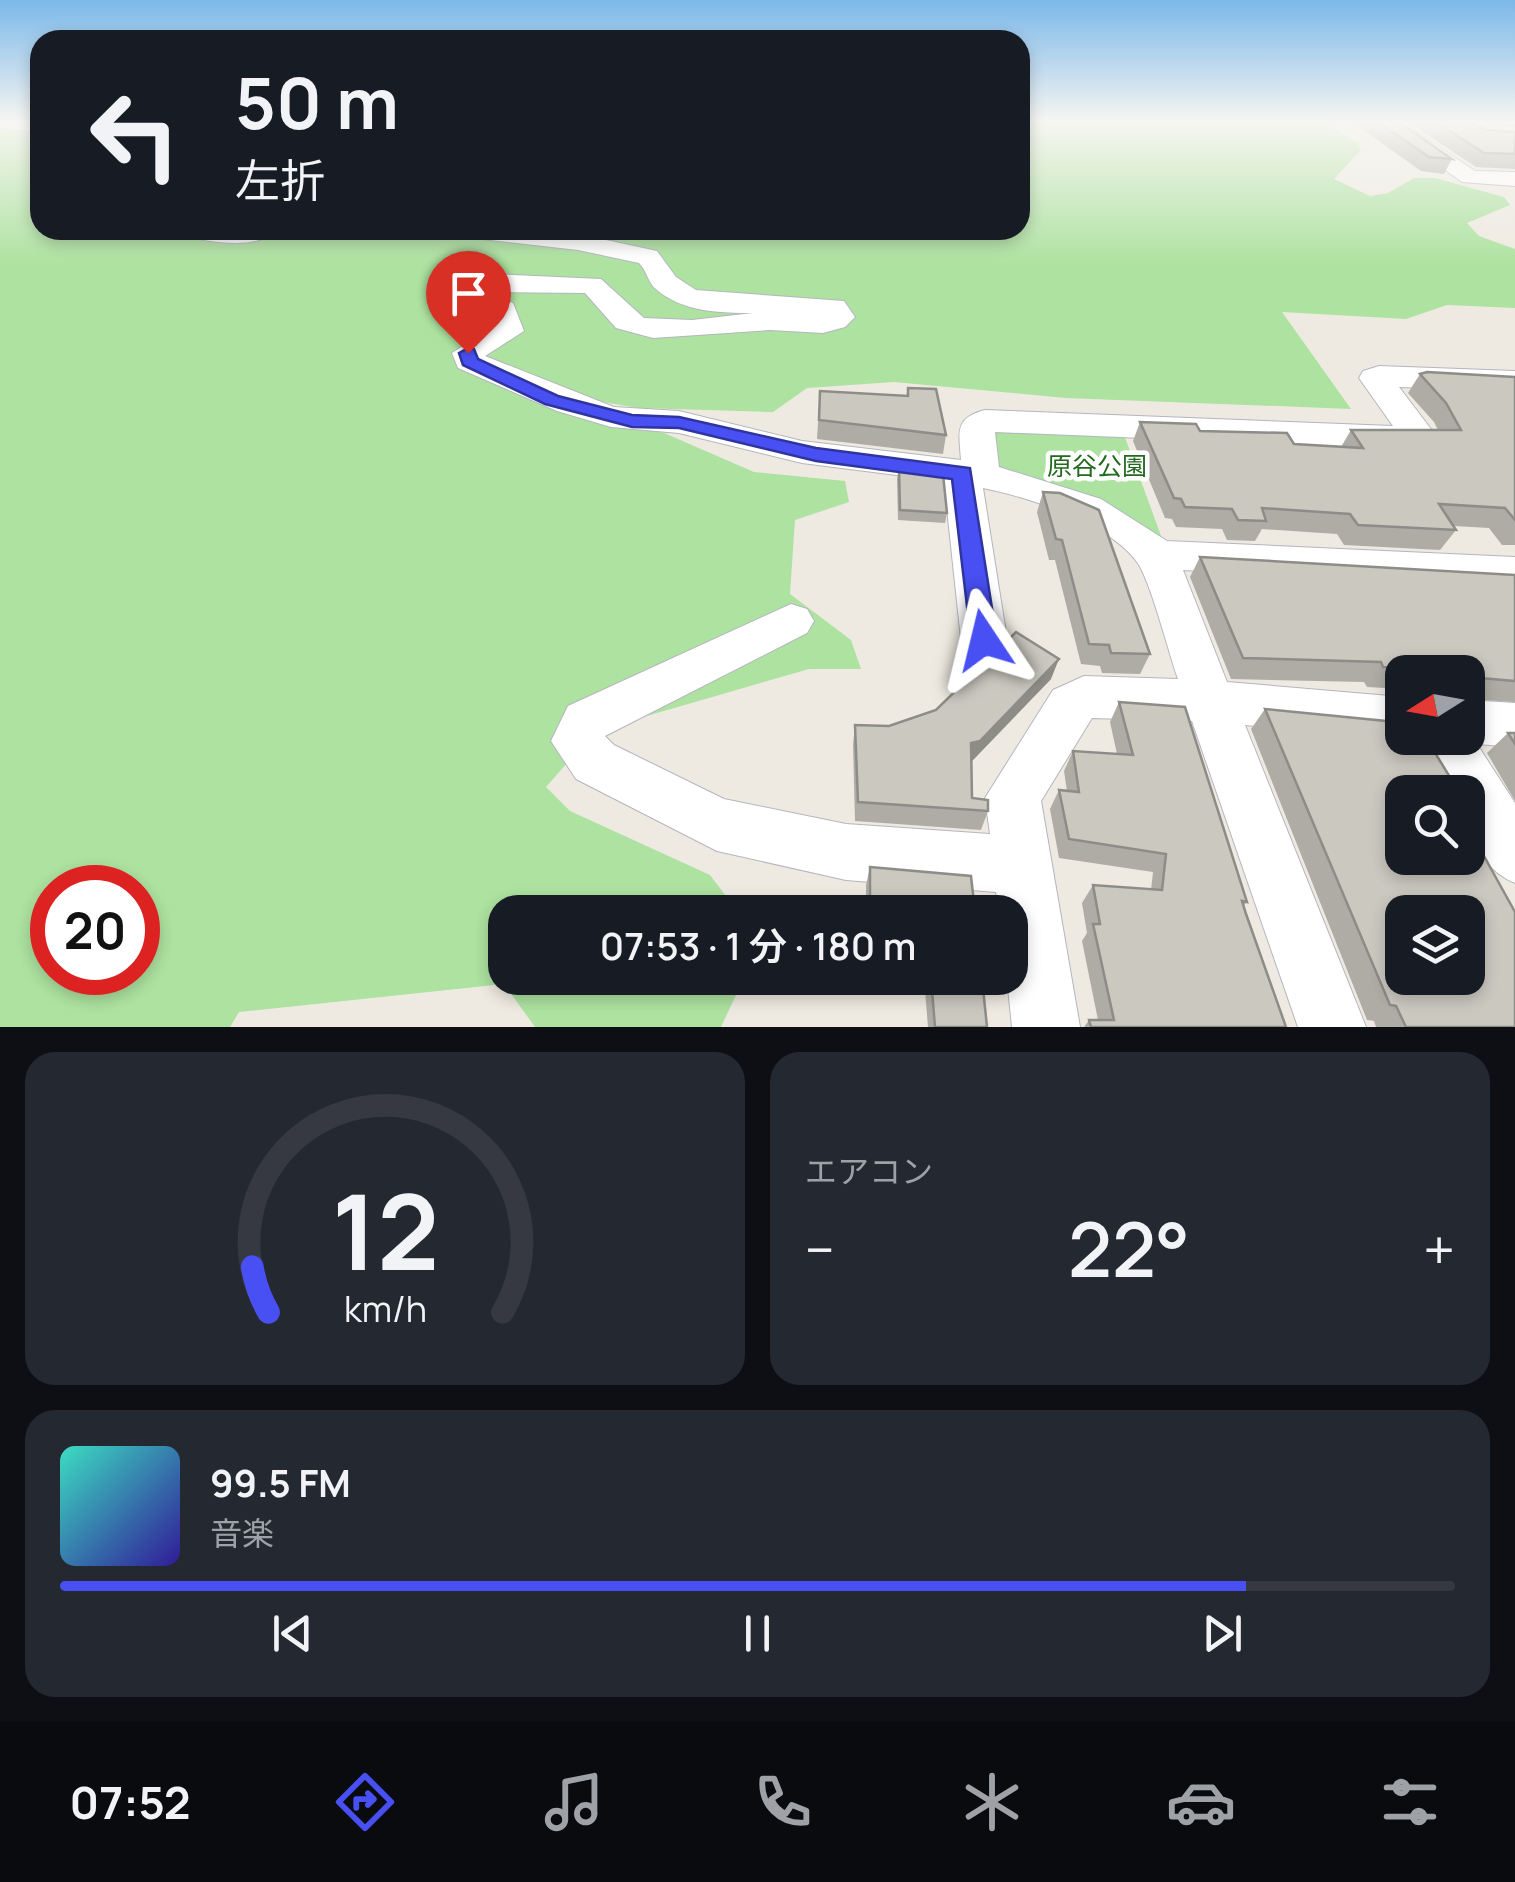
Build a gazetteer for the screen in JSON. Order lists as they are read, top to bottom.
{
  "parks": ["原谷公園"],
  "north": "left",
  "page": {
    "turn": ["50 m", "左折"],
    "limit": "20",
    "trip": "07:53 · 1 分 · 180 m",
    "tile": "エアコン",
    "heat": ["−", "22°", "+"],
    "song": ["99.5 FM", "音楽"],
    "tabs": "07:52",
    "gauge": ["12", "km/h"]
  }
}
